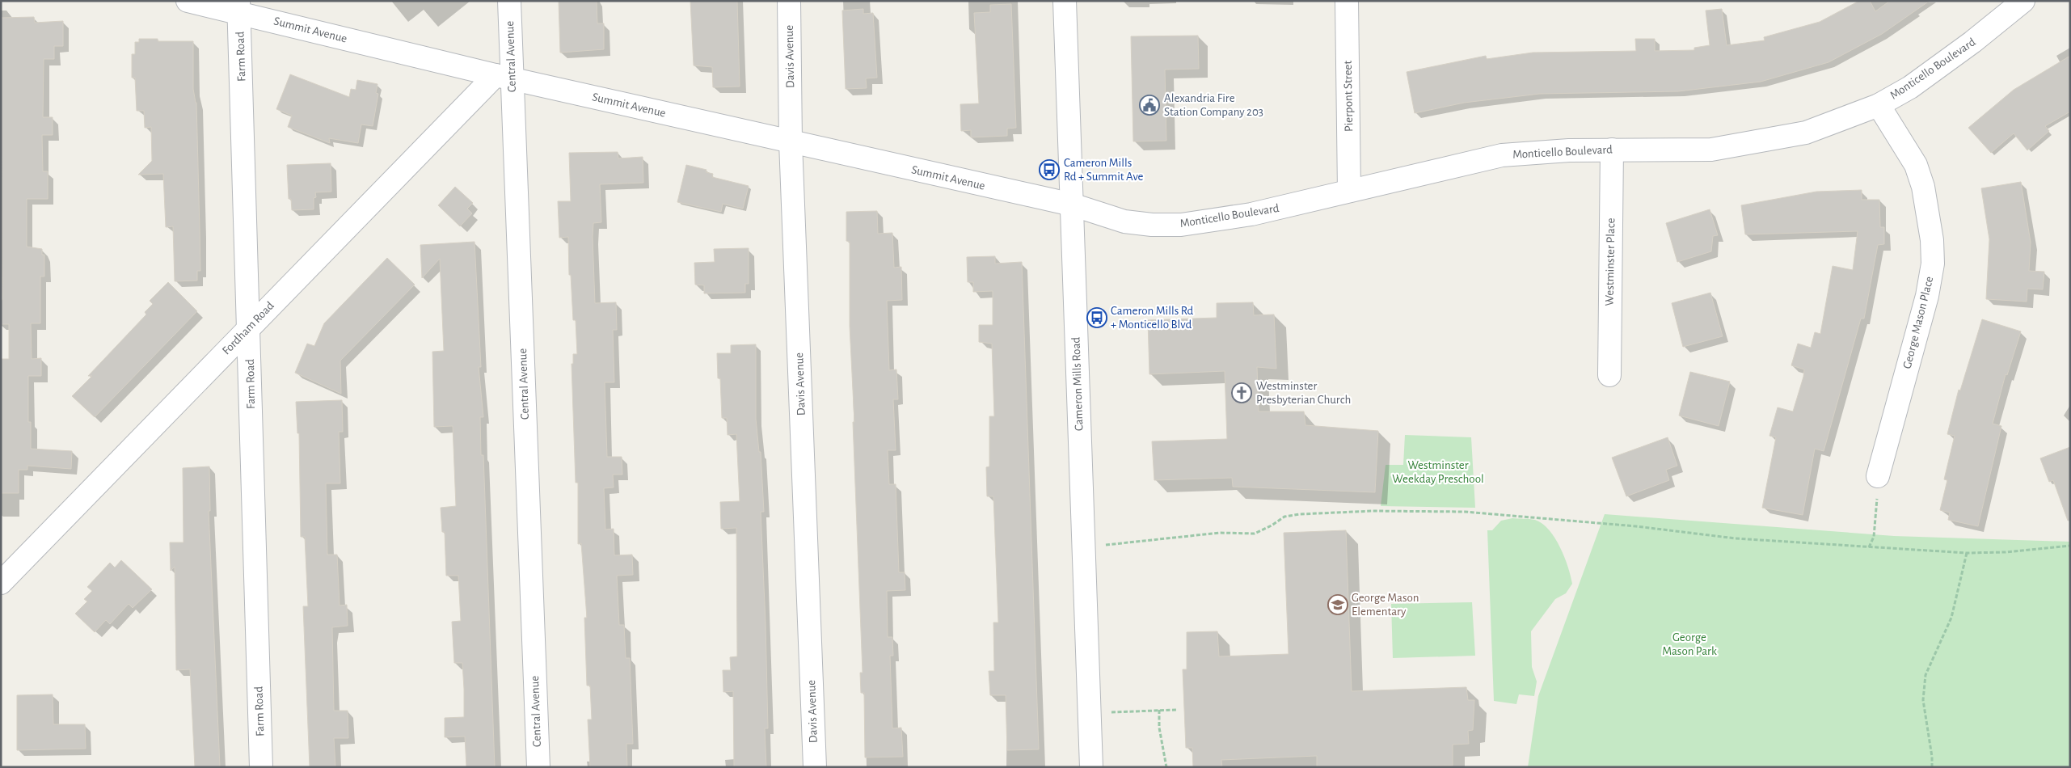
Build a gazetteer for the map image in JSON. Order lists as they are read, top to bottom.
{
  "streets": {
    "street": [
      "Summit Avenue",
      "Farm Road",
      "Central Avenue",
      "Davis Avenue",
      "Monticello Boulevard",
      "Pierpont Street",
      "Westminster Place",
      "George Mason Place",
      "Fordham Road",
      "Cameron Mills Road"
    ]
  },
  "crossings": [
    ["Summit Avenue", "Farm Road"],
    ["Summit Avenue", "Central Avenue"],
    ["Summit Avenue", "Davis Avenue"],
    ["Summit Avenue", "Monticello Boulevard"],
    ["Summit Avenue", "Fordham Road"],
    ["Summit Avenue", "Cameron Mills Road"],
    ["Farm Road", "Fordham Road"],
    ["Central Avenue", "Fordham Road"],
    ["Monticello Boulevard", "Pierpont Street"],
    ["Monticello Boulevard", "Westminster Place"],
    ["Monticello Boulevard", "George Mason Place"],
    ["Monticello Boulevard", "Cameron Mills Road"]
  ],
  "parks": ["Westminster Weekday Preschool", "George Mason Park"],
  "places": {
    "public building": ["Alexandria Fire Station Company 203"],
    "bus stop": ["Cameron Mills Rd + Summit Ave", "Cameron Mills Rd + Monticello Blvd"],
    "church": ["Westminster Presbyterian Church"],
    "school or university": ["George Mason Elementary"]
  }
}
